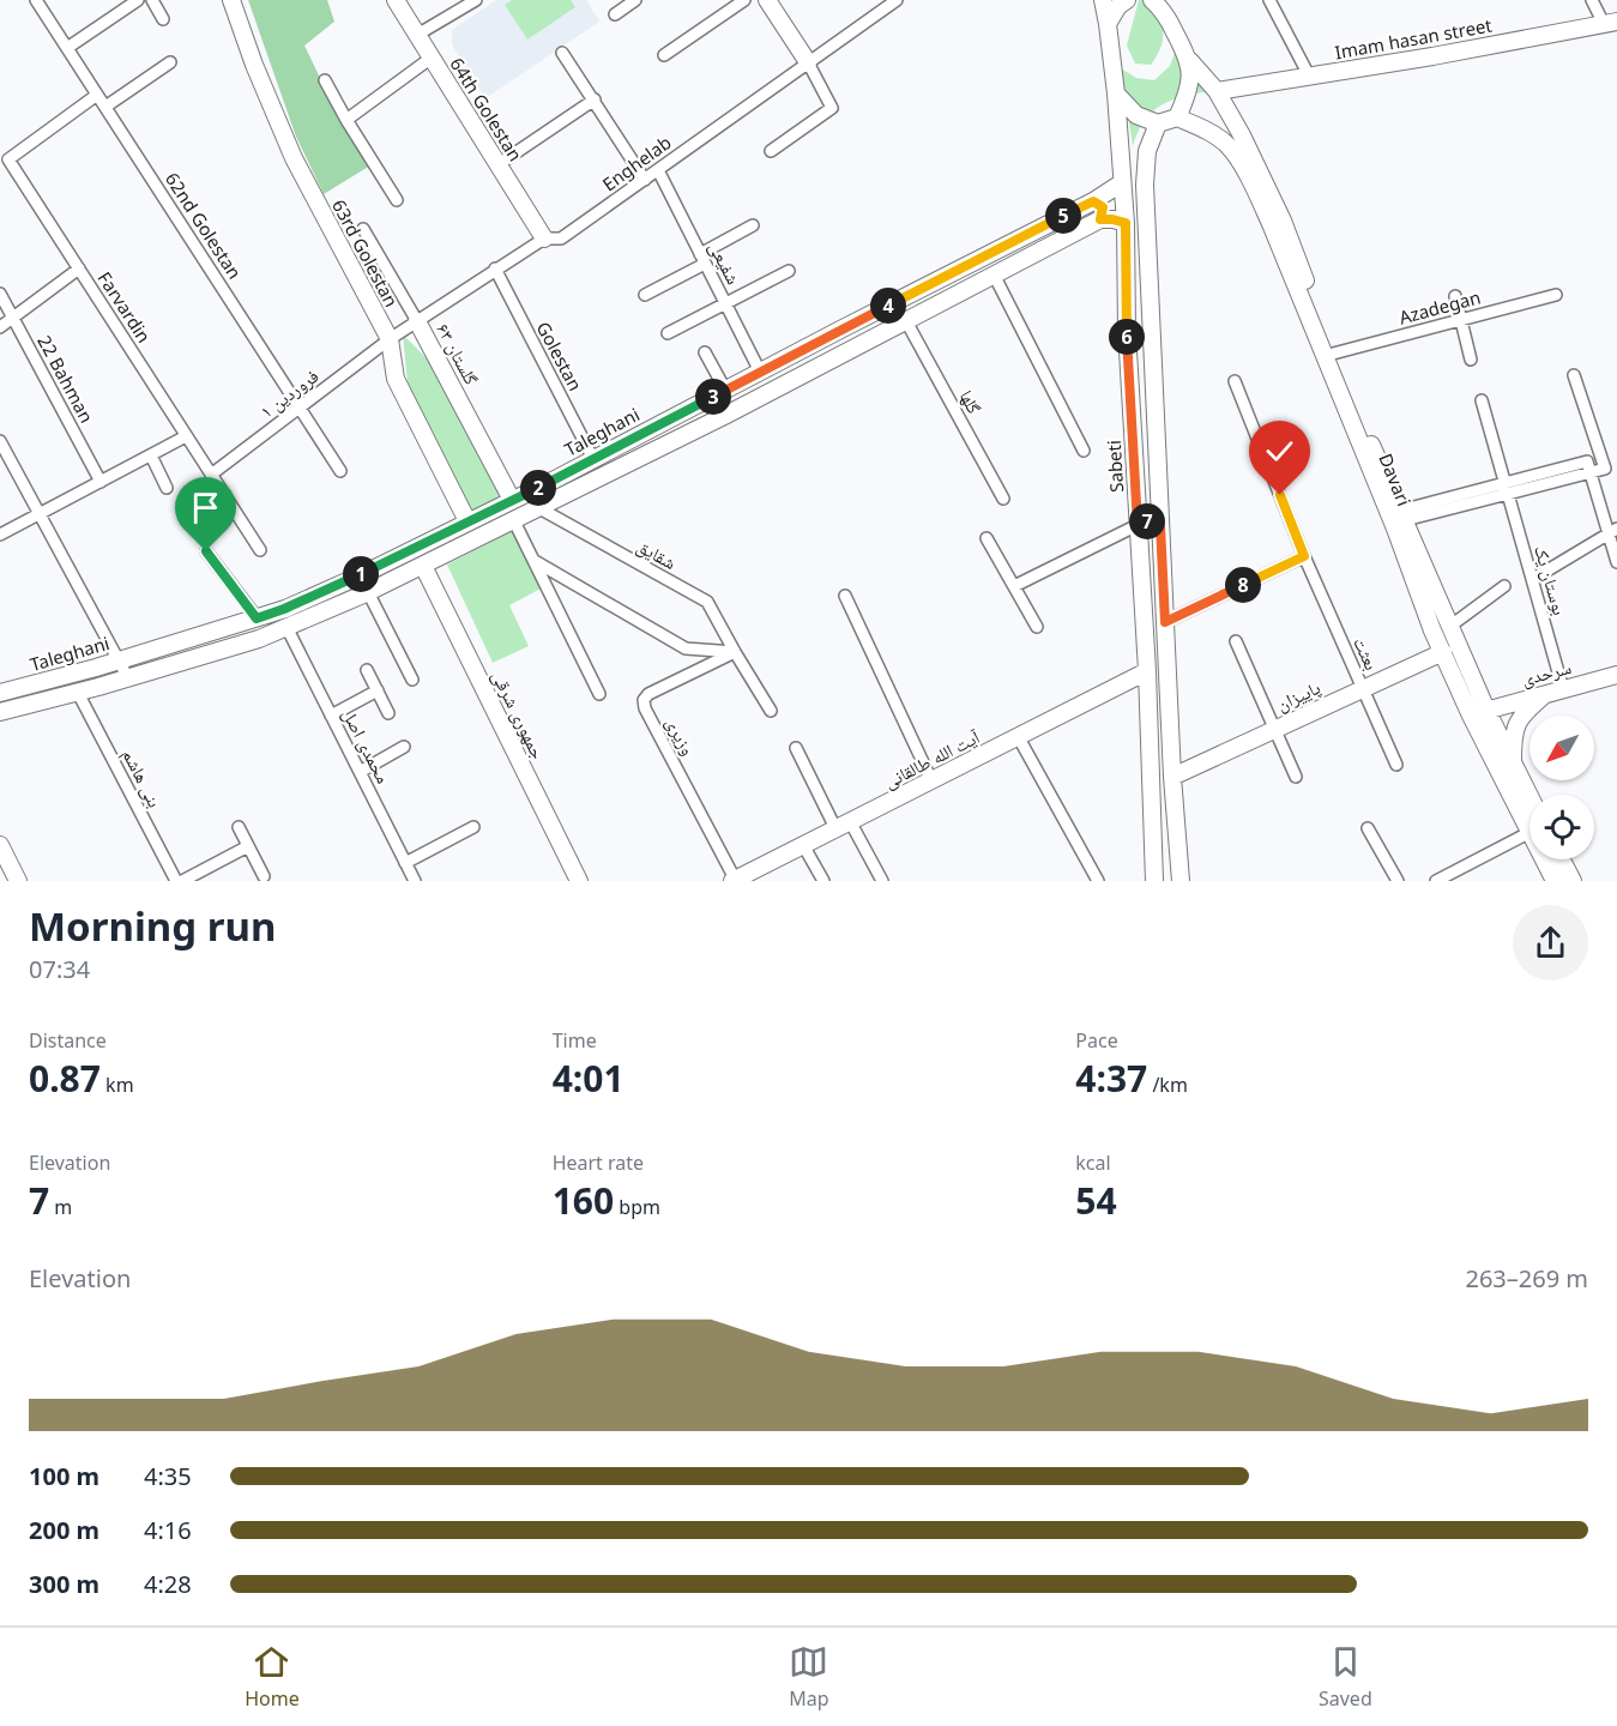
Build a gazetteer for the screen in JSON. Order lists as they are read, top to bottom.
{
  "streets": {
    "main road": [
      "Imam hasan street",
      "64th Golestan",
      "63rd Golestan",
      "گلستان ۶۳",
      "Taleghani",
      "Sabeti",
      "Davari",
      "سرحدی",
      "پاییزان",
      "جمهوری شرقی",
      "آیت الله طالقانی"
    ],
    "street": [
      "Enghelab",
      "62nd Golestan",
      "شفیعی",
      "Farvardin",
      "Azadegan",
      "Golestan",
      "22 Bahman",
      "فروردین ۱",
      "گلها",
      "شقایق",
      "بوستان یک",
      "بعثت",
      "وزیری",
      "محمدی اصل",
      "بنی هاشم"
    ]
  },
  "crossings": [
    ["Imam hasan street", "Davari"],
    ["64th Golestan", "Enghelab"],
    ["Enghelab", "63rd Golestan"],
    ["Enghelab", "شفیعی"],
    ["Enghelab", "گلستان ۶۳"],
    ["Enghelab", "Golestan"],
    ["Enghelab", "فروردین ۱"],
    ["62nd Golestan", "Farvardin"],
    ["62nd Golestan", "فروردین ۱"],
    ["63rd Golestan", "فروردین ۱"],
    ["63rd Golestan", "Taleghani"],
    ["شفیعی", "Taleghani"],
    ["Farvardin", "فروردین ۱"],
    ["Azadegan", "Davari"],
    ["گلستان ۶۳", "Taleghani"],
    ["Golestan", "Taleghani"],
    ["Taleghani", "Sabeti"],
    ["Sabeti", "آیت الله طالقانی"],
    ["Davari", "سرحدی"],
    ["Davari", "پاییزان"],
    ["شقایق", "وزیری"],
    ["بوستان یک", "سرحدی"],
    ["بعثت", "پاییزان"],
    ["وزیری", "آیت الله طالقانی"]
  ],
  "north": "bottom left",
  "page": {
    "pins": [
      "5",
      "4",
      "6",
      "3",
      "2",
      "7",
      "1",
      "8"
    ],
    "heading": ["Morning run", "07:34"],
    "stats": [
      ["Distance", "0.87 km"],
      ["Time", "4:01"],
      ["Pace", "4:37 /km"],
      ["Elevation", "7 m"],
      ["Heart rate", "160 bpm"],
      ["kcal", "54"]
    ],
    "chart": ["Elevation", "263–269 m"],
    "list": [
      {
        "name": "100 m",
        "note": "4:35"
      },
      {
        "name": "200 m",
        "note": "4:16"
      },
      {
        "name": "300 m",
        "note": "4:28"
      }
    ],
    "tabs": ["Home", "Map", "Saved"]
  }
}
